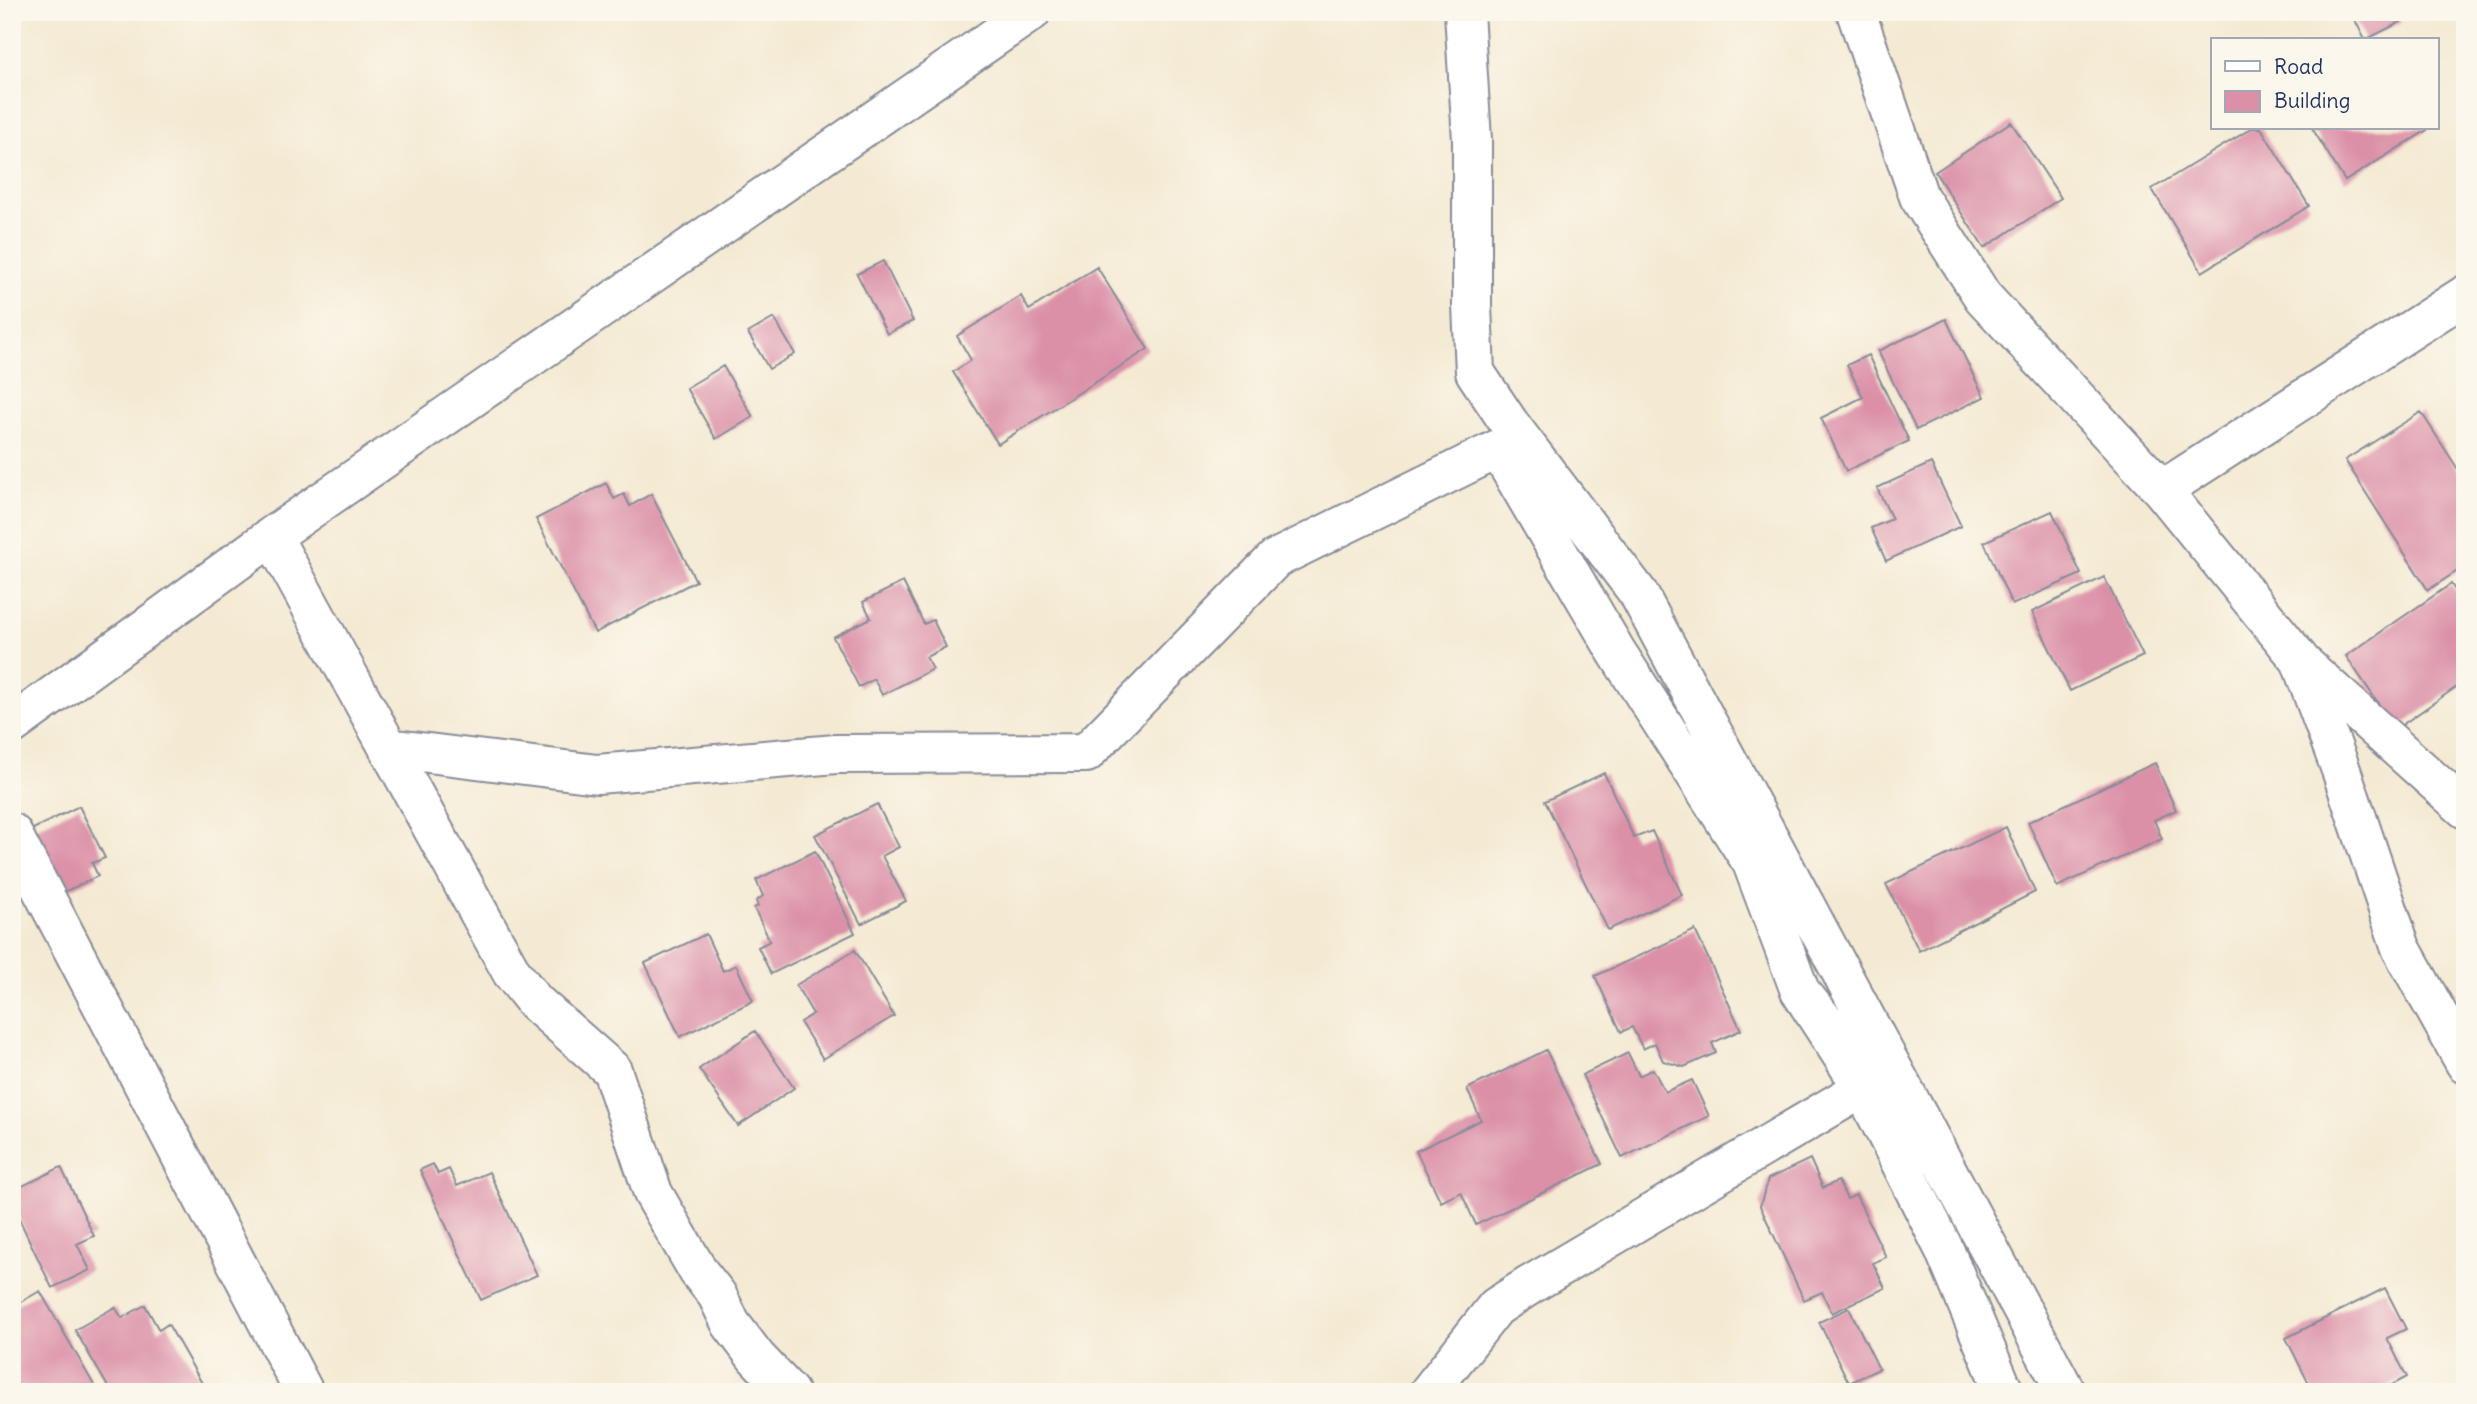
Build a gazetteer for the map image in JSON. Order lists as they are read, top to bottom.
{
  "legend": ["Road", "Building"]
}
